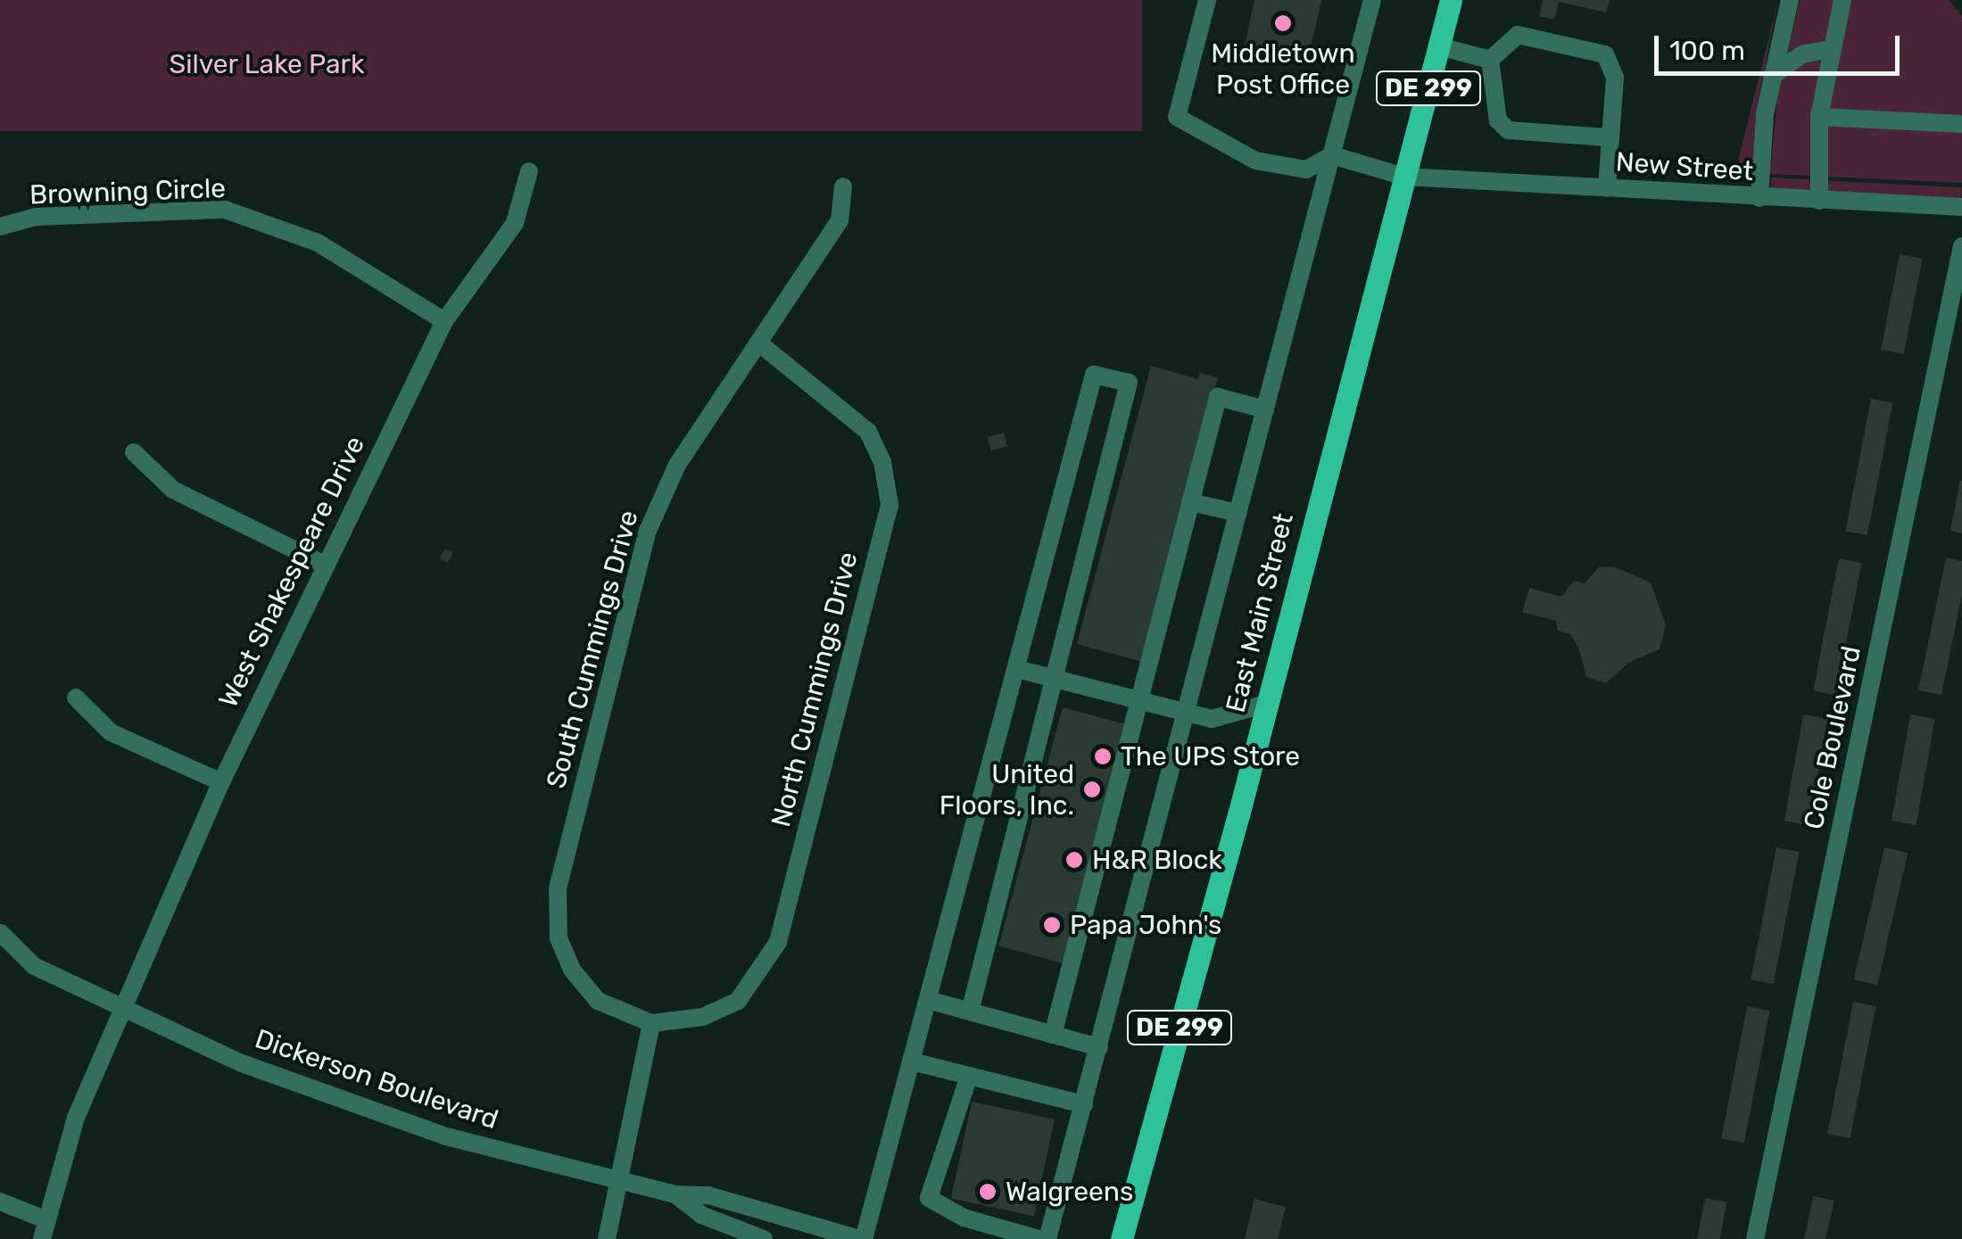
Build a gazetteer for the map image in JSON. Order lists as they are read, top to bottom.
{
  "streets": {
    "main road": ["DE 299", "East Main Street"],
    "street": [
      "New Street",
      "Browning Circle",
      "West Shakespeare Drive",
      "South Cummings Drive",
      "North Cummings Drive",
      "Cole Boulevard",
      "Dickerson Boulevard"
    ]
  },
  "crossings": [
    ["New Street", "East Main Street"],
    ["Browning Circle", "West Shakespeare Drive"],
    ["West Shakespeare Drive", "Dickerson Boulevard"],
    ["South Cummings Drive", "North Cummings Drive"]
  ],
  "parks": ["Silver Lake Park"],
  "places": [
    "Middletown Post Office",
    "The UPS Store",
    "United Floors, Inc.",
    "H&R Block",
    "Papa John's",
    "Walgreens"
  ],
  "scale_bar": "100 m"
}
